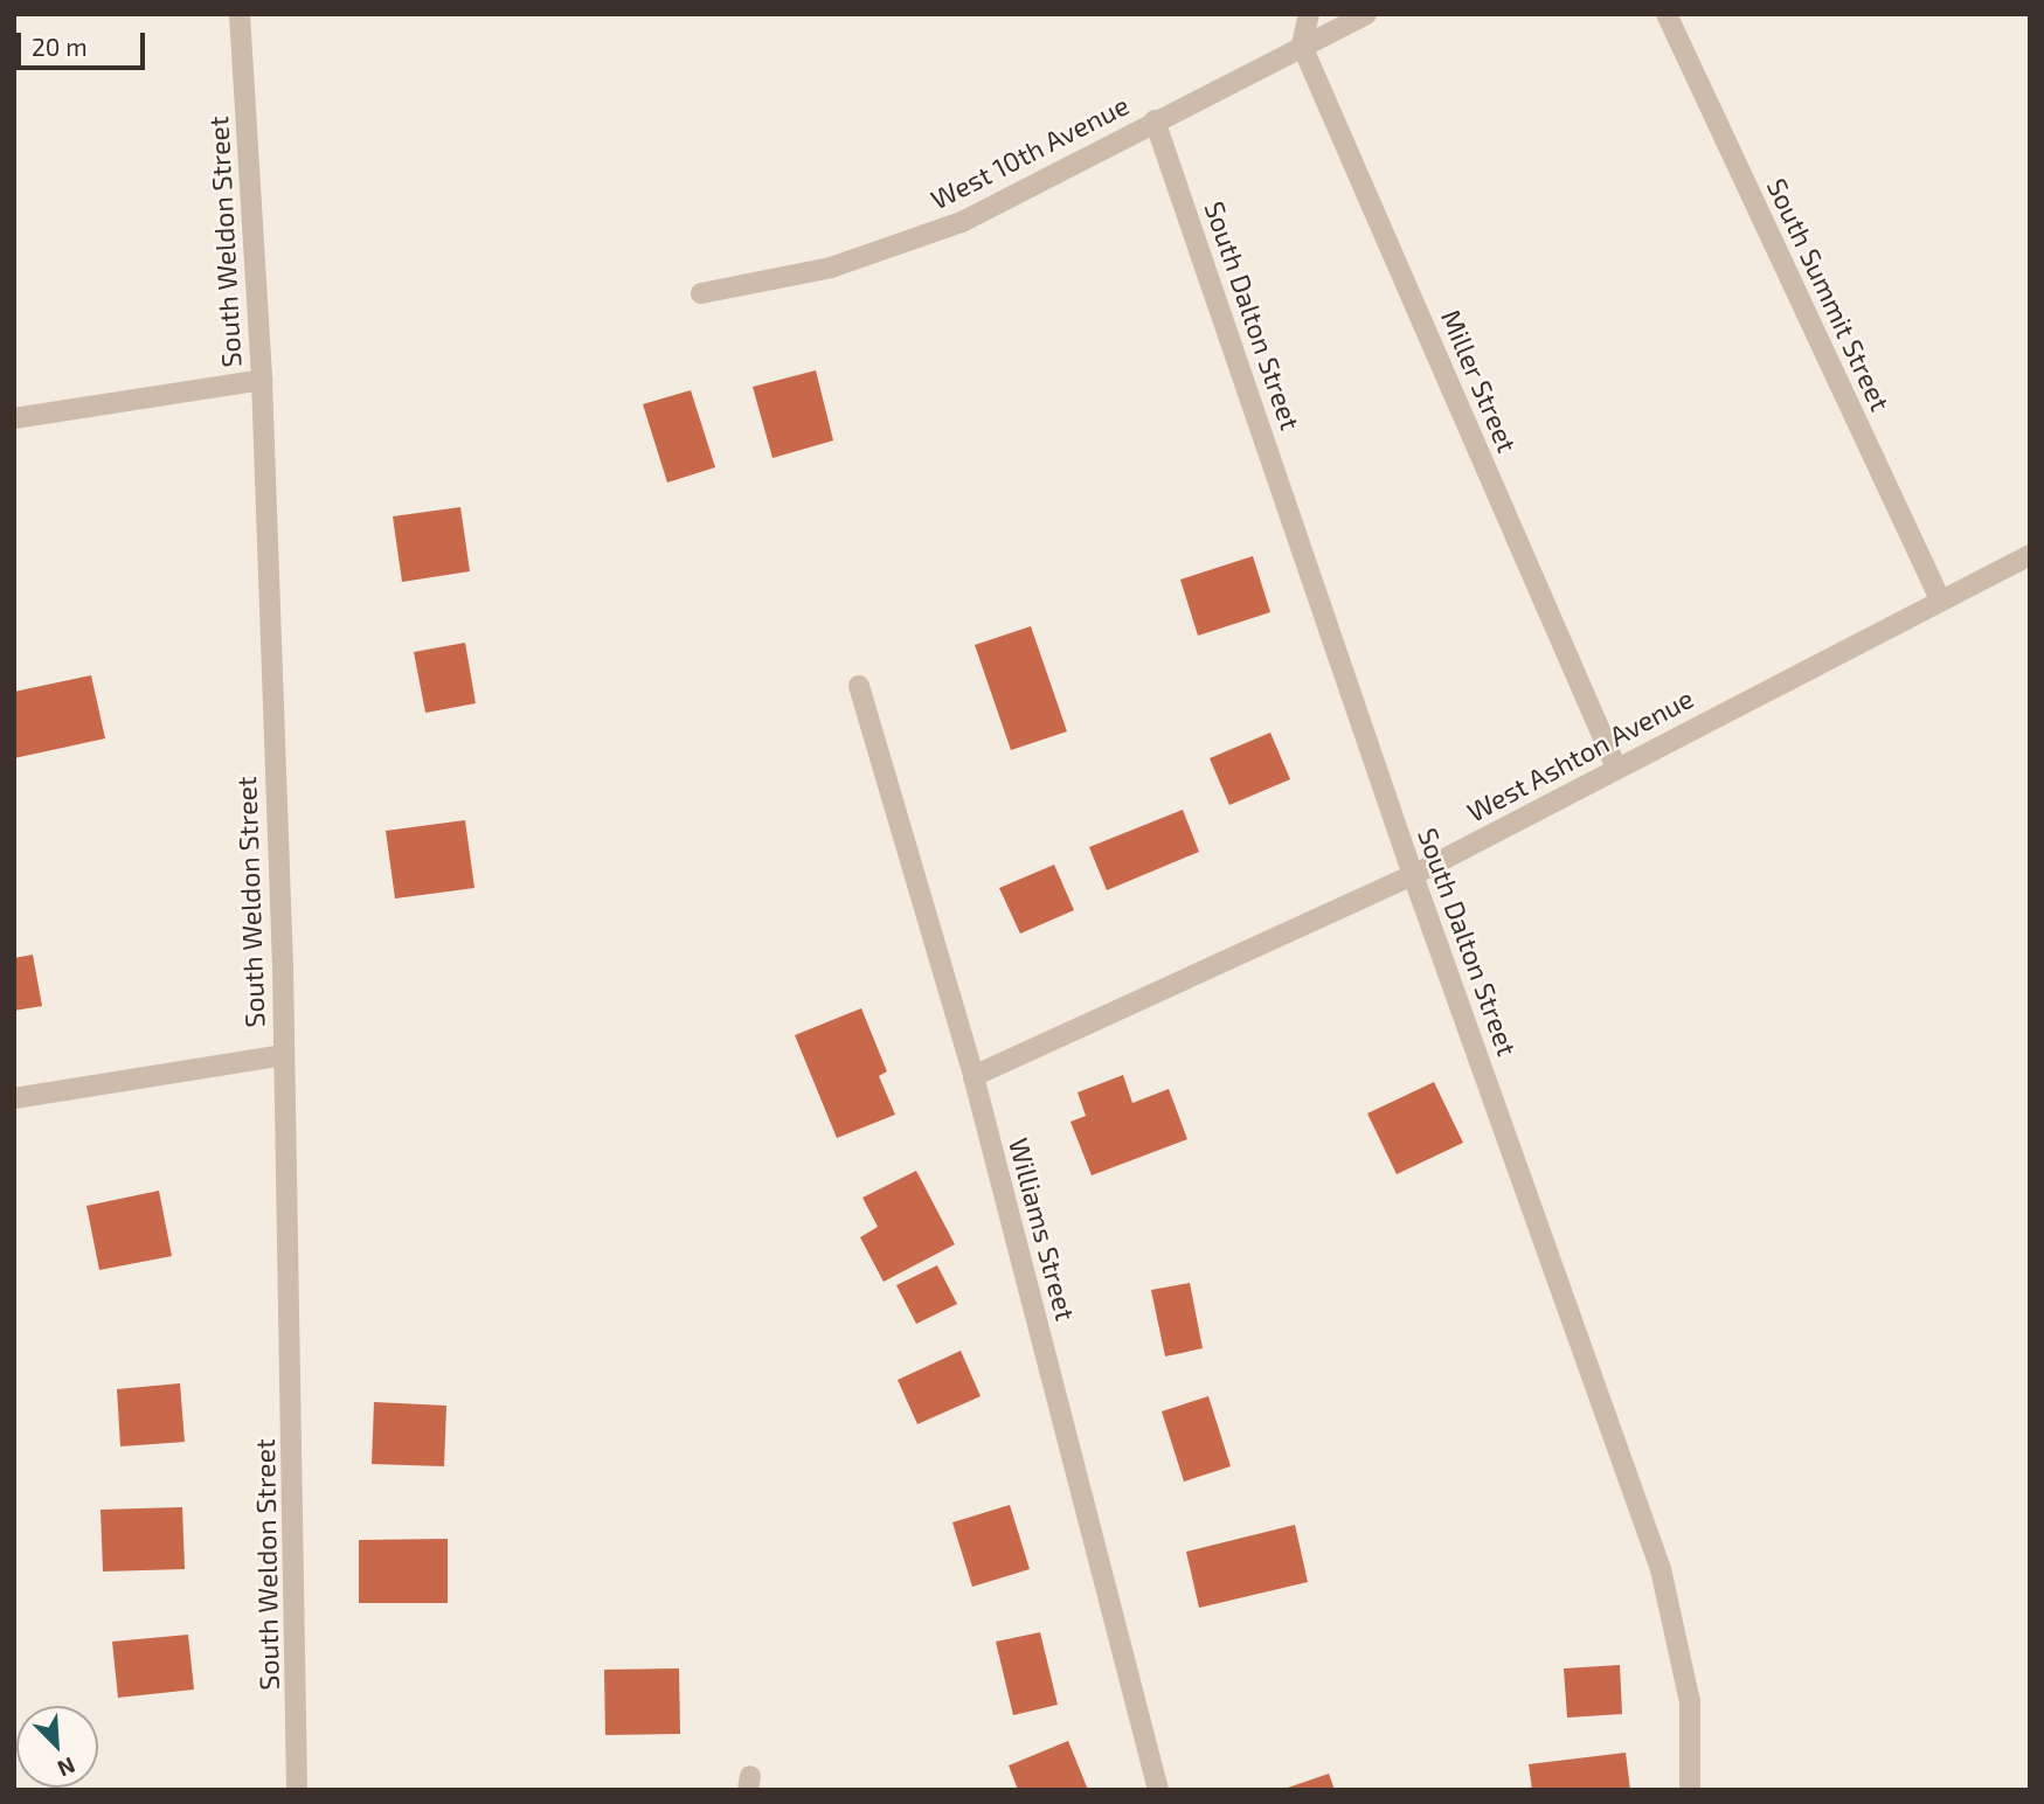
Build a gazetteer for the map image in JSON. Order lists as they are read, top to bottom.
{
  "streets": {
    "street": [
      "West 10th Avenue",
      "South Weldon Street",
      "South Summit Street",
      "South Dalton Street",
      "Miller Street",
      "West Ashton Avenue",
      "Williams Street"
    ]
  },
  "crossings": [
    ["West 10th Avenue", "South Dalton Street"],
    ["West 10th Avenue", "Miller Street"],
    ["South Summit Street", "West Ashton Avenue"],
    ["South Dalton Street", "West Ashton Avenue"],
    ["Miller Street", "West Ashton Avenue"],
    ["West Ashton Avenue", "Williams Street"]
  ],
  "scale_bar": "20 m",
  "north": "bottom right"
}
